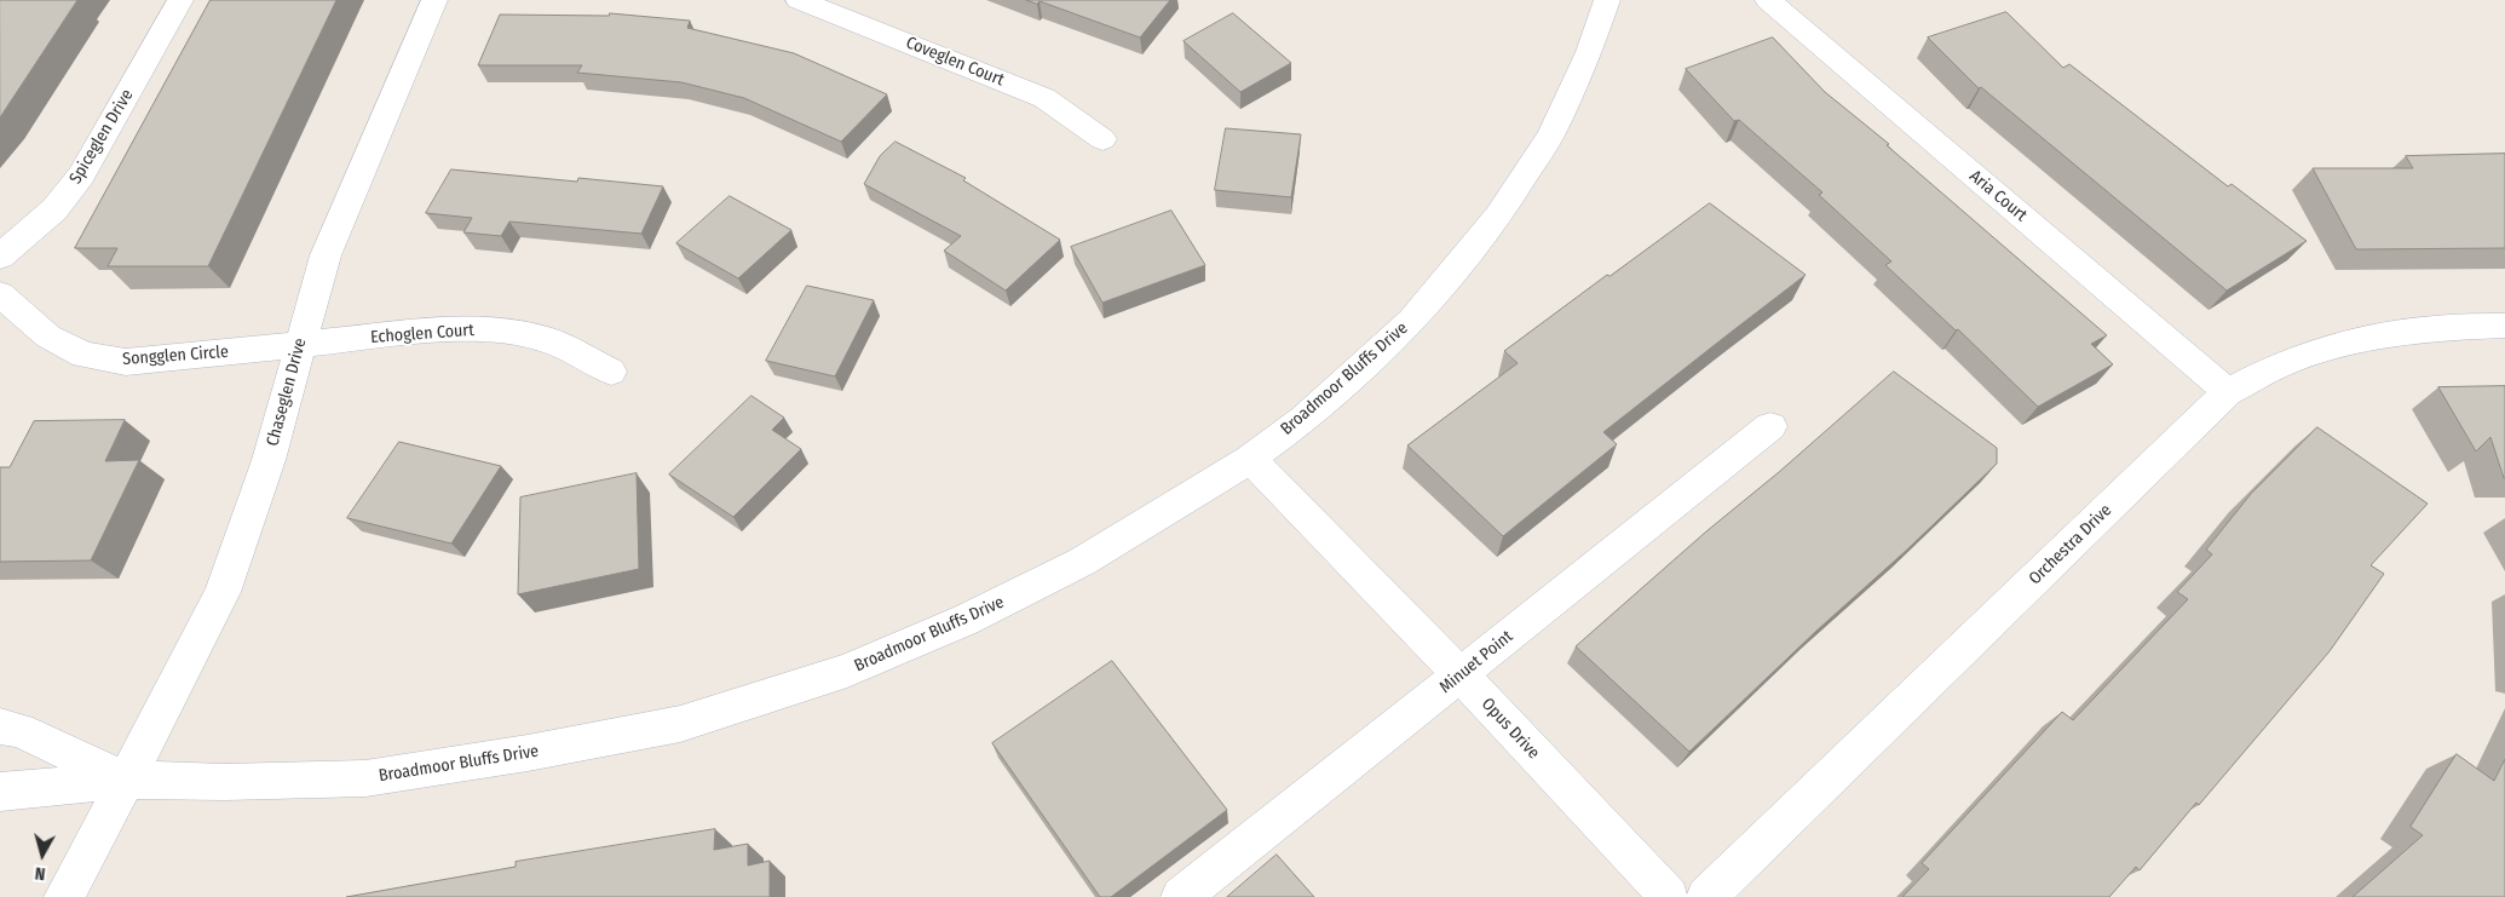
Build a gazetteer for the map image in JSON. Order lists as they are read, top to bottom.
{
  "streets": {
    "street": [
      "Coveglen Court",
      "Spiceglen Drive",
      "Aria Court",
      "Echoglen Court",
      "Songglen Circle",
      "Broadmoor Bluffs Drive",
      "Chaseglen Drive",
      "Orchestra Drive",
      "Minuet Point",
      "Opus Drive"
    ]
  },
  "crossings": [
    ["Aria Court", "Orchestra Drive"],
    ["Echoglen Court", "Songglen Circle"],
    ["Echoglen Court", "Chaseglen Drive"],
    ["Songglen Circle", "Chaseglen Drive"],
    ["Broadmoor Bluffs Drive", "Chaseglen Drive"],
    ["Broadmoor Bluffs Drive", "Opus Drive"],
    ["Minuet Point", "Opus Drive"]
  ],
  "north": "bottom"
}
